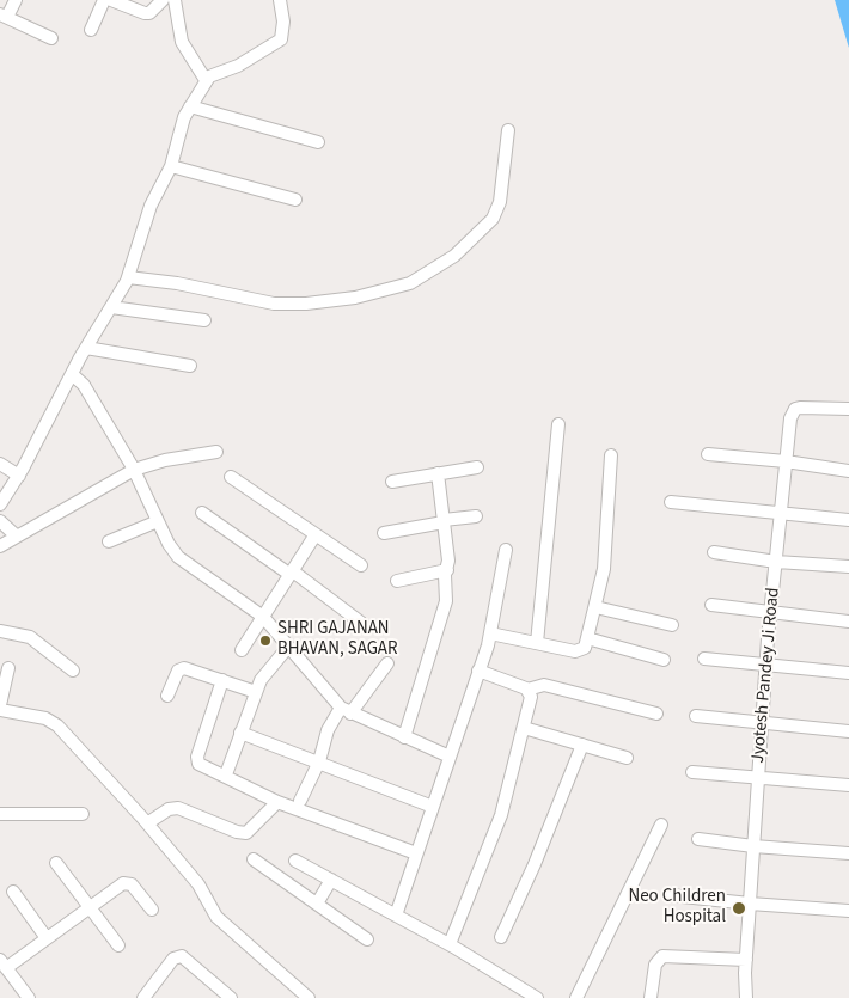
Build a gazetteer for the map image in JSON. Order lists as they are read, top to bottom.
{
  "streets": {
    "street": ["Jyotesh Pandey Ji Road"]
  },
  "places": ["SHRI GAJANAN BHAVAN, SAGAR", "Neo Children Hospital"]
}
